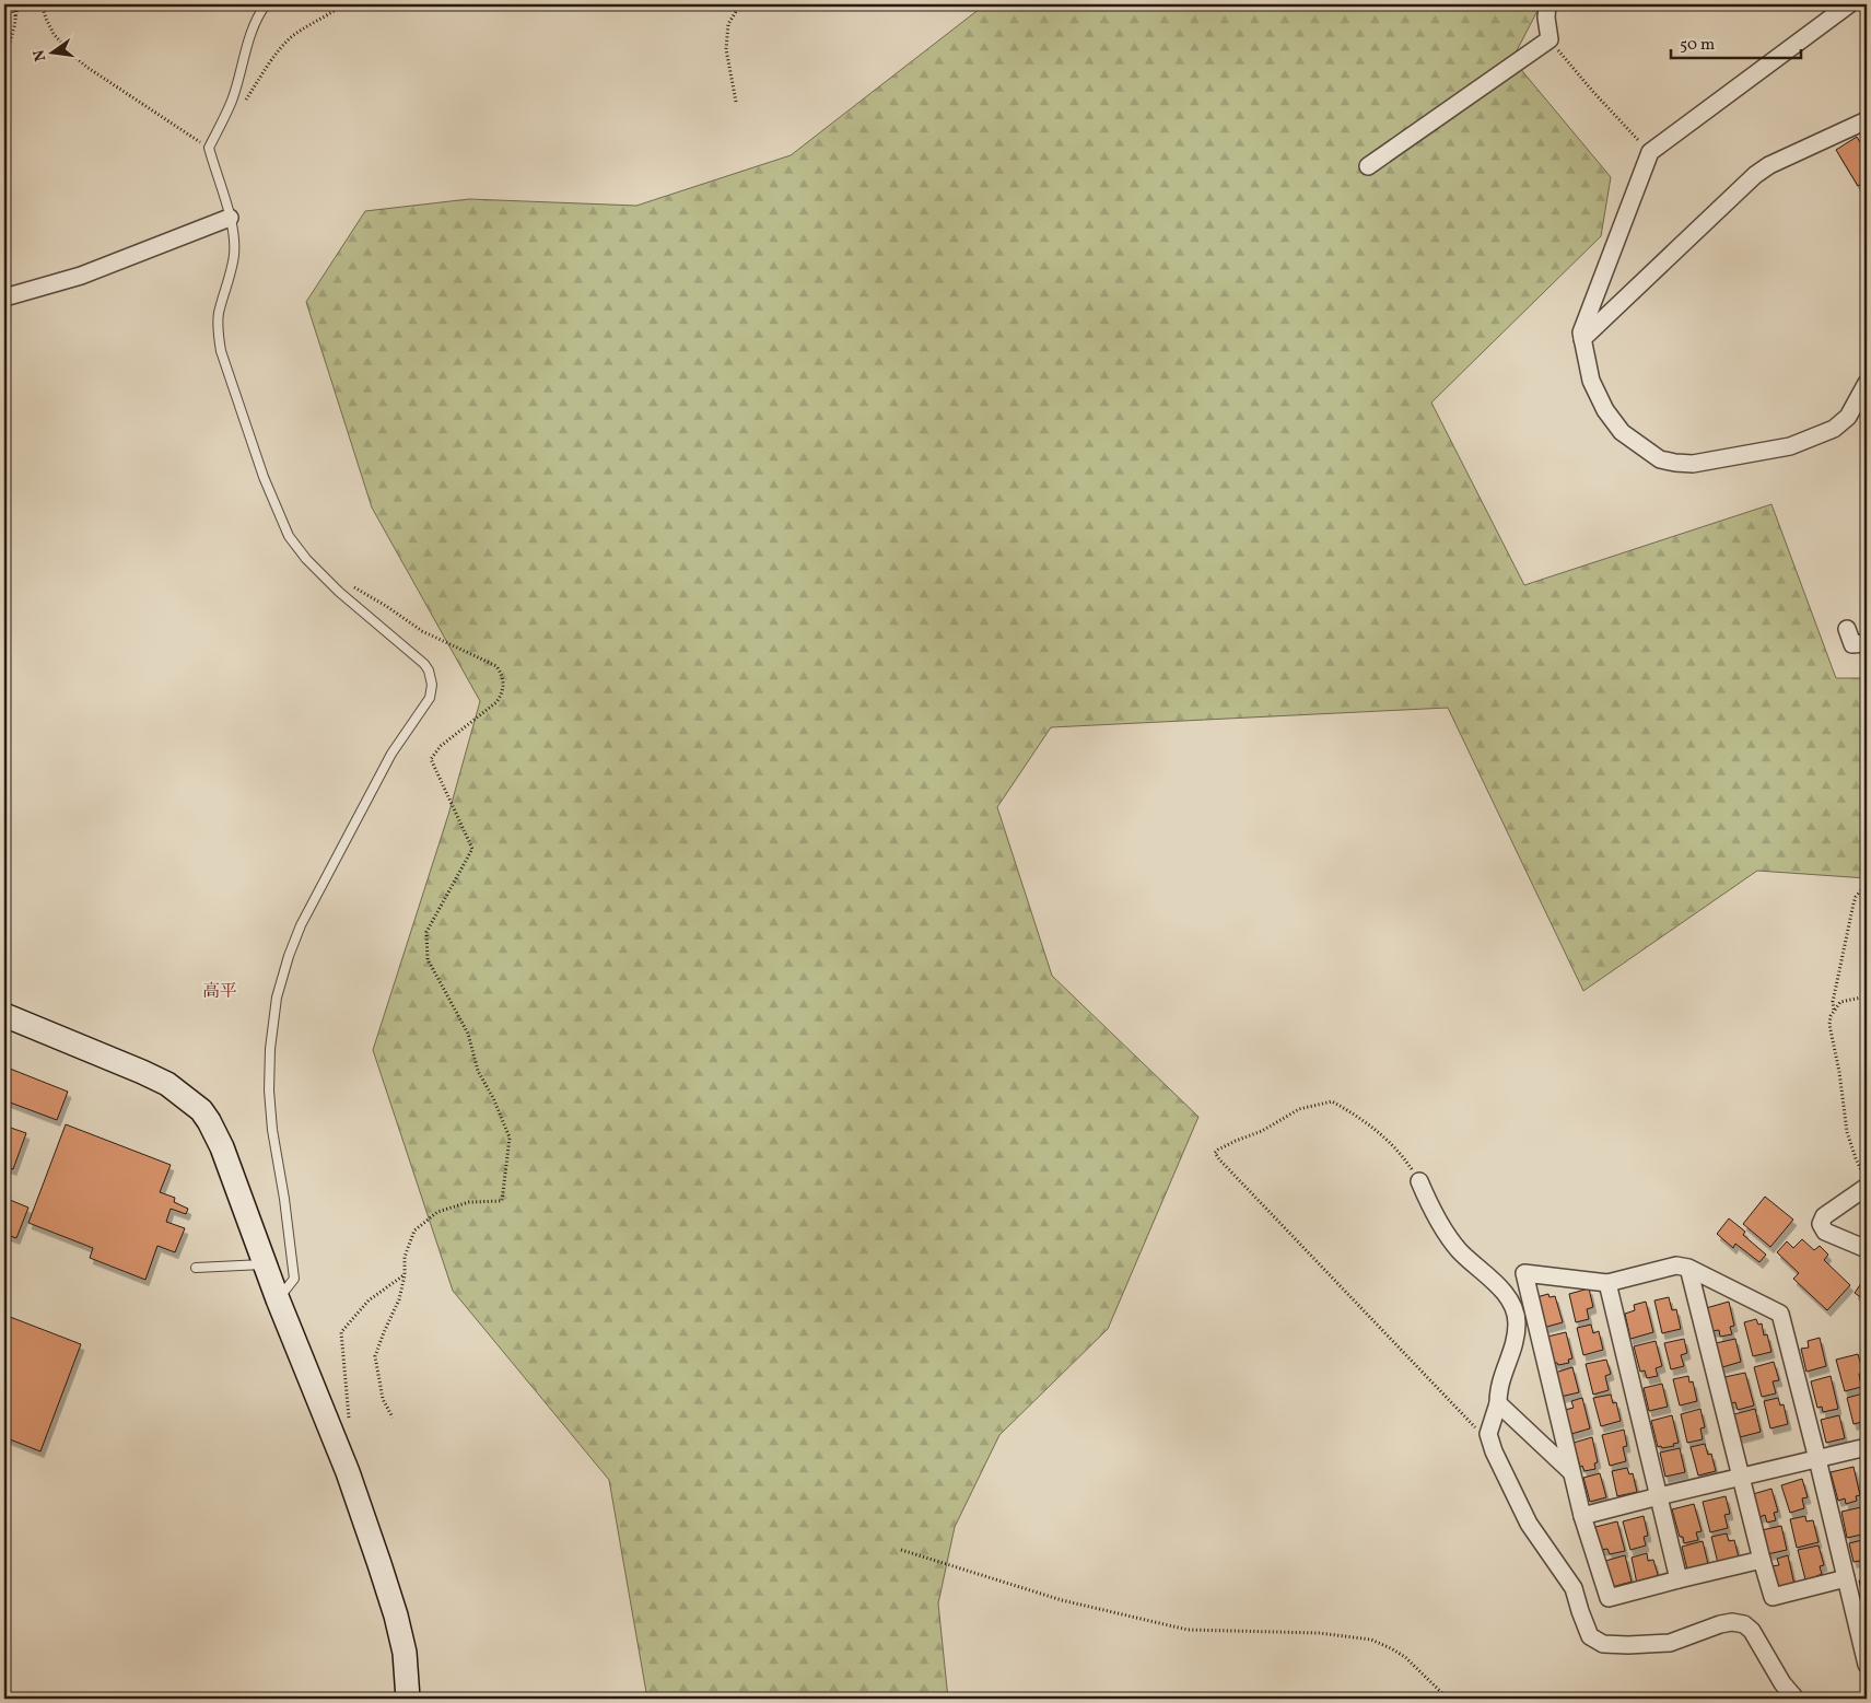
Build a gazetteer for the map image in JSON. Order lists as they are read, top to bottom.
{
  "districts": ["高平"],
  "scale_bar": "50 m",
  "north": "left"
}
